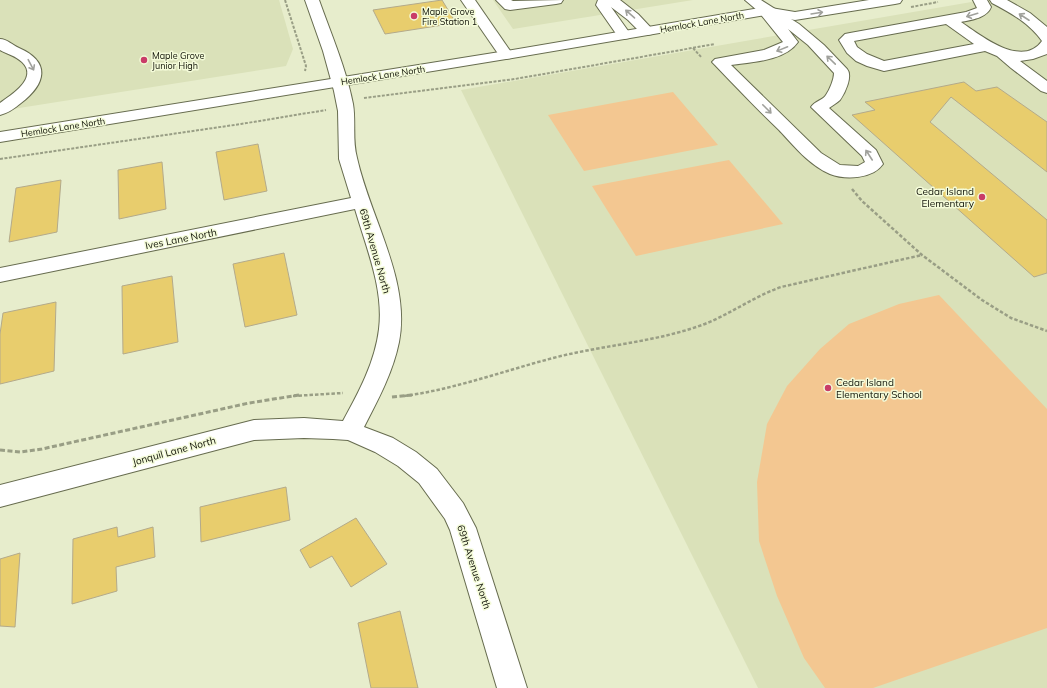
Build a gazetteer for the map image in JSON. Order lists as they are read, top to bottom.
{
  "streets": {
    "street": [
      "Hemlock Lane North",
      "Ives Lane North",
      "69th Avenue North",
      "Jonquil Lane North"
    ]
  },
  "crossings": [
    ["Hemlock Lane North", "69th Avenue North"],
    ["Ives Lane North", "69th Avenue North"],
    ["69th Avenue North", "Jonquil Lane North"]
  ],
  "places": [
    "Maple Grove Fire Station 1",
    "Maple Grove Junior High",
    "Cedar Island Elementary",
    "Cedar Island Elementary School"
  ]
}
